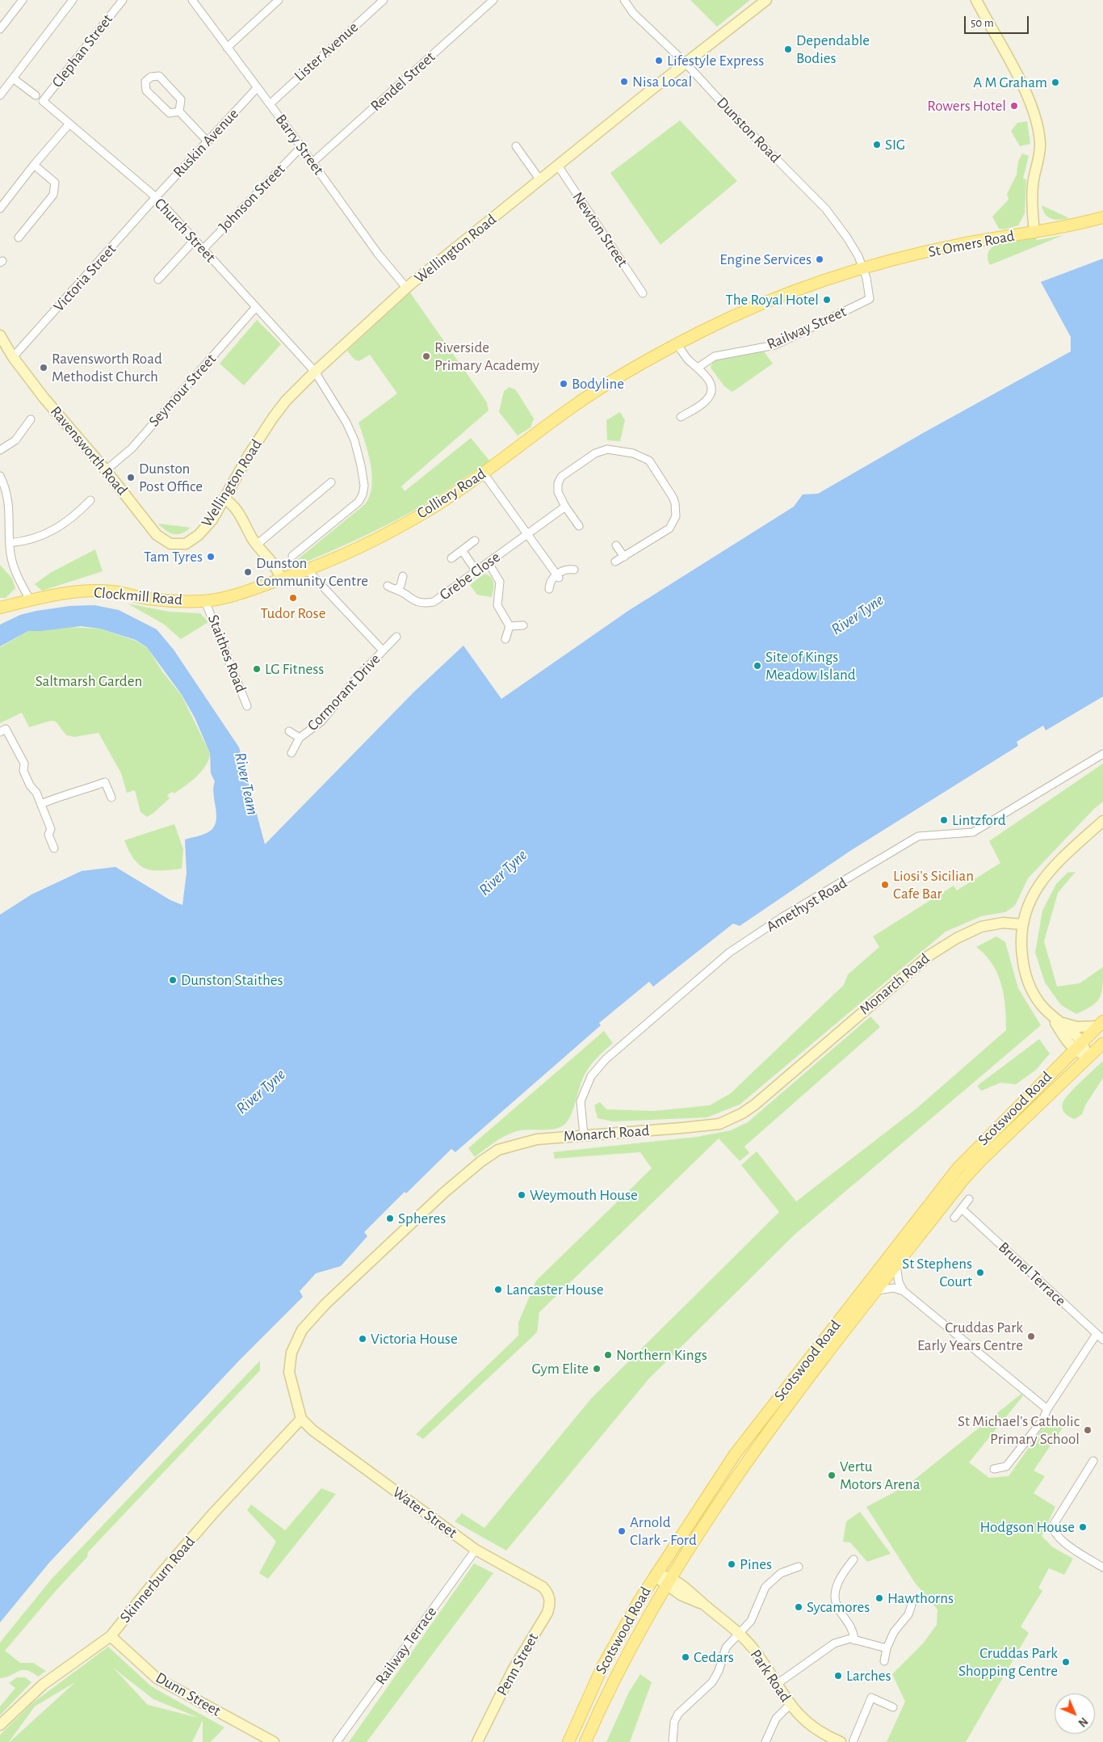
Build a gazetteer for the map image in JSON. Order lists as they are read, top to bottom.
{
  "streets": {
    "main road": [
      "St Omers Road",
      "Colliery Road",
      "Clockmill Road",
      "Scotswood Road"
    ],
    "street": [
      "Clephan Street",
      "Lister Avenue",
      "Rendel Street",
      "Dunston Road",
      "Ruskin Avenue",
      "Barry Street",
      "Johnson Street",
      "Newton Street",
      "Church Street",
      "Wellington Road",
      "Victoria Street",
      "Railway Street",
      "Seymour Street",
      "Ravensworth Road",
      "Grebe Close",
      "Staithes Road",
      "Cormorant Drive",
      "Amethyst Road",
      "Monarch Road",
      "Brunel Terrace",
      "Water Street",
      "Skinnerburn Road",
      "Railway Terrace",
      "Penn Street",
      "Park Road",
      "Dunn Street"
    ]
  },
  "crossings": [
    ["Clephan Street", "Church Street"],
    ["Lister Avenue", "Barry Street"],
    ["Rendel Street", "Barry Street"],
    ["Dunston Road", "St Omers Road"],
    ["Dunston Road", "Wellington Road"],
    ["Dunston Road", "Railway Street"],
    ["Ruskin Avenue", "Barry Street"],
    ["Ruskin Avenue", "Church Street"],
    ["Ruskin Avenue", "Victoria Street"],
    ["Barry Street", "Johnson Street"],
    ["Barry Street", "Wellington Road"],
    ["Johnson Street", "Church Street"],
    ["Newton Street", "Wellington Road"],
    ["Church Street", "Wellington Road"],
    ["Church Street", "Victoria Street"],
    ["Church Street", "Seymour Street"],
    ["St Omers Road", "Railway Street"],
    ["St Omers Road", "Colliery Road"],
    ["Wellington Road", "Ravensworth Road"],
    ["Victoria Street", "Ravensworth Road"],
    ["Seymour Street", "Ravensworth Road"],
    ["Colliery Road", "Clockmill Road"],
    ["Colliery Road", "Staithes Road"],
    ["Colliery Road", "Cormorant Drive"],
    ["Clockmill Road", "Staithes Road"],
    ["Amethyst Road", "Monarch Road"],
    ["Monarch Road", "Water Street"],
    ["Monarch Road", "Skinnerburn Road"],
    ["Scotswood Road", "Park Road"],
    ["Water Street", "Skinnerburn Road"],
    ["Water Street", "Railway Terrace"],
    ["Water Street", "Penn Street"],
    ["Skinnerburn Road", "Dunn Street"]
  ],
  "water": ["River Tyne", "River Team"],
  "parks": ["Saltmarsh Garden"],
  "places": [
    "Dependable Bodies",
    "Lifestyle Express",
    "Nisa Local",
    "A M Graham",
    "Rowers Hotel",
    "SIG",
    "Engine Services",
    "The Royal Hotel",
    "Riverside Primary Academy",
    "Ravensworth Road Methodist Church",
    "Bodyline",
    "Dunston Post Office",
    "Tam Tyres",
    "Dunston Community Centre",
    "Tudor Rose",
    "Site of Kings Meadow Island",
    "LG Fitness",
    "Lintzford",
    "Liosi's Sicilian Cafe Bar",
    "Dunston Staithes",
    "Weymouth House",
    "Spheres",
    "St Stephens Court",
    "Lancaster House",
    "Cruddas Park Early Years Centre",
    "Victoria House",
    "Northern Kings",
    "Gym Elite",
    "St Michael's Catholic Primary School",
    "Vertu Motors Arena",
    "Hodgson House",
    "Arnold Clark - Ford",
    "Pines",
    "Hawthorns",
    "Sycamores",
    "Cedars",
    "Cruddas Park Shopping Centre",
    "Larches"
  ],
  "scale_bar": "50 m",
  "north": "bottom right"
}
